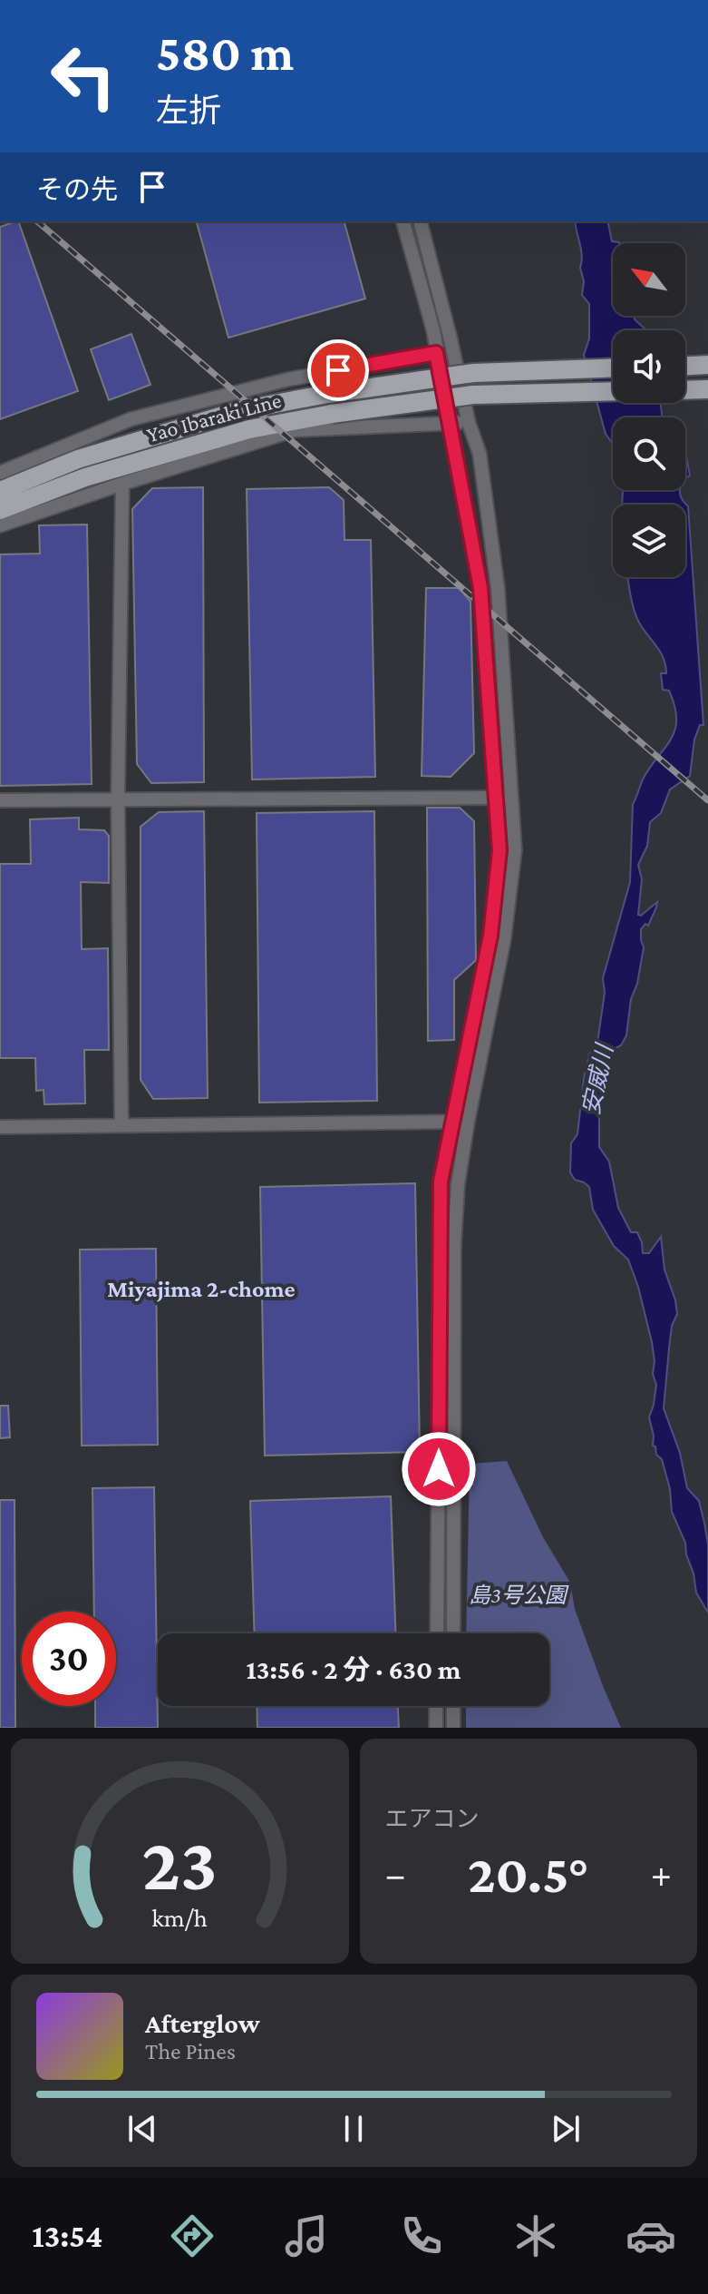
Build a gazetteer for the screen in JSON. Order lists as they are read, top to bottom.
{
  "streets": {
    "main road": ["Yao Ibaraki Line"]
  },
  "districts": ["Miyajima 2-chome"],
  "water": ["安威川"],
  "parks": ["島3号公園"],
  "north": "top left",
  "page": {
    "turn": ["580 m", "左折"],
    "then": "その先",
    "limit": "30",
    "trip": "13:56 · 2 分 · 630 m",
    "tile": "エアコン",
    "heat": ["−", "20.5°", "+"],
    "song": ["Afterglow", "The Pines"],
    "tabs": "13:54",
    "gauge": ["23", "km/h"]
  }
}
